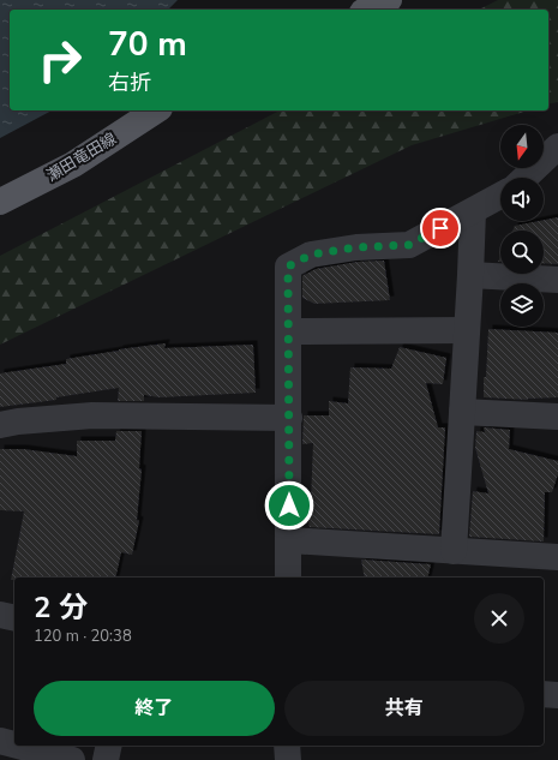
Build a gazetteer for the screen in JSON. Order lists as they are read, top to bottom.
{
  "streets": {
    "main road": ["瀬田竜田線"]
  },
  "north": "bottom",
  "page": {
    "turn": ["70 m", "右折"],
    "heading": ["2 分", "120 m · 20:38"],
    "buttons": ["終了", "共有"]
  }
}
